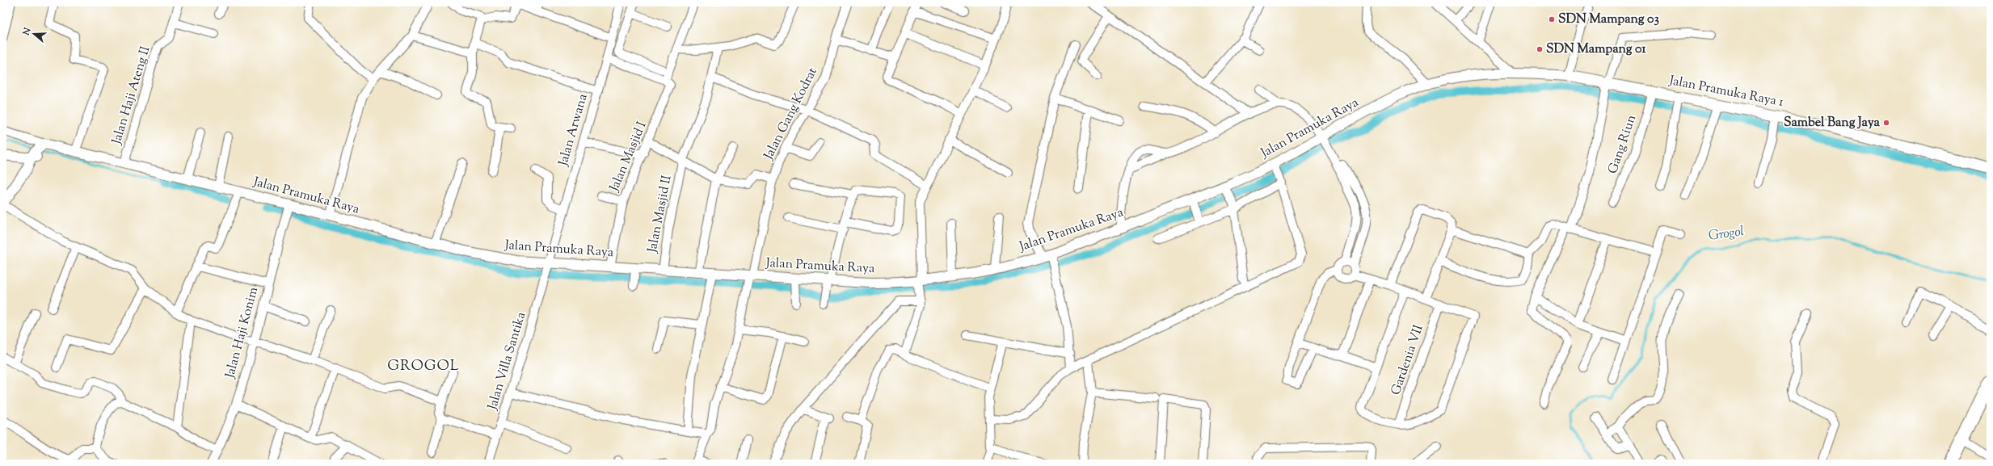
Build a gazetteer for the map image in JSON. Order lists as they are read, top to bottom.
{
  "streets": {
    "main road": ["Jalan Pramuka Raya 1"],
    "street": [
      "Jalan Haji Ateng II",
      "Jalan Gang Kodrat",
      "Jalan Pramuka Raya",
      "Jalan Arwana",
      "Gang Riun",
      "Jalan Masjid I",
      "Jalan Masjid II",
      "Jalan Haji Konim",
      "Gardenia VII",
      "Jalan Villa Santika"
    ]
  },
  "crossings": [
    ["Jalan Pramuka Raya 1", "Jalan Pramuka Raya"],
    ["Jalan Pramuka Raya 1", "Gang Riun"],
    ["Jalan Haji Ateng II", "Jalan Pramuka Raya"],
    ["Jalan Gang Kodrat", "Jalan Pramuka Raya"],
    ["Jalan Pramuka Raya", "Jalan Arwana"],
    ["Jalan Pramuka Raya", "Jalan Masjid I"],
    ["Jalan Pramuka Raya", "Jalan Masjid II"],
    ["Jalan Pramuka Raya", "Jalan Haji Konim"],
    ["Jalan Pramuka Raya", "Jalan Villa Santika"],
    ["Jalan Arwana", "Jalan Villa Santika"]
  ],
  "districts": ["GROGOL"],
  "water": ["Grogol"],
  "places": ["SDN Mampang 03", "SDN Mampang 01", "Sambel Bang Jaya"],
  "north": "left"
}
